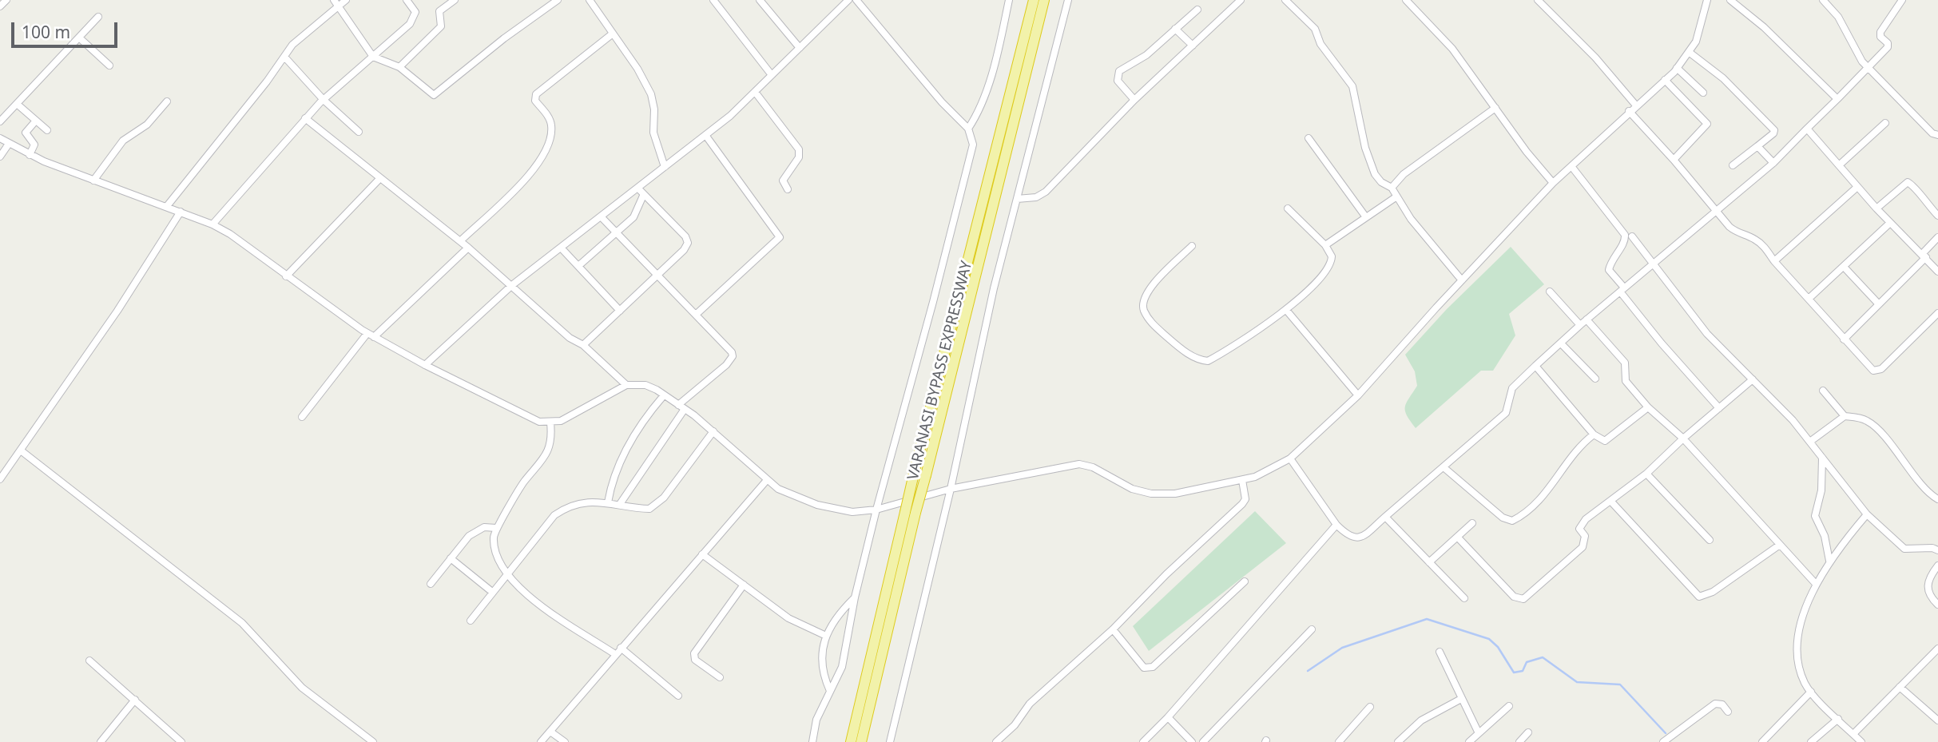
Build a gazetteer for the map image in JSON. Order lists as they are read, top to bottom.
{
  "streets": {
    "highway": ["VARANASI BYPASS EXPRESSWAY"]
  },
  "scale_bar": "100 m"
}
